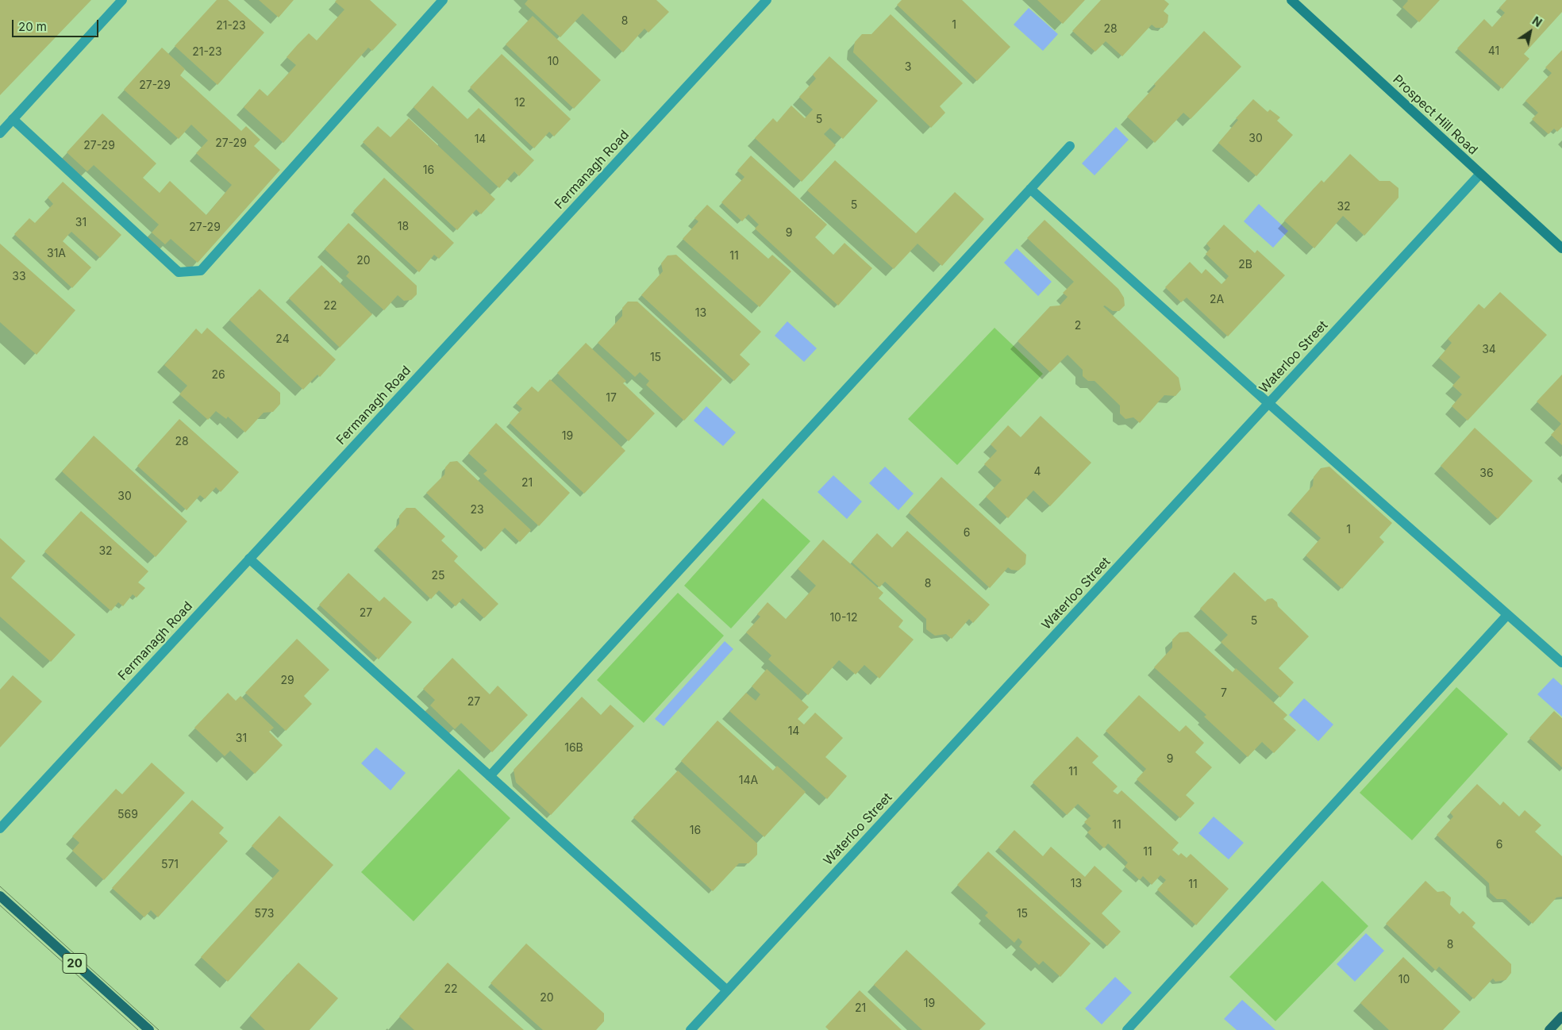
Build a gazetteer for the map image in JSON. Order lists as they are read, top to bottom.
{
  "streets": {
    "main road": ["Prospect Hill Road", "20"],
    "street": ["Fermanagh Road", "Waterloo Street"]
  },
  "crossings": [
    ["Prospect Hill Road", "Waterloo Street"]
  ],
  "house_numbers": [
    "8",
    "1",
    "21-23",
    "28",
    "41",
    "21-23",
    "10",
    "3",
    "27-29",
    "12",
    "5",
    "30",
    "14",
    "27-29",
    "27-29",
    "16",
    "5",
    "32",
    "31",
    "18",
    "27-29",
    "9",
    "31A",
    "11",
    "20",
    "2B",
    "33",
    "2A",
    "22",
    "13",
    "2",
    "24",
    "34",
    "15",
    "26",
    "17",
    "19",
    "28",
    "4",
    "36",
    "21",
    "30",
    "23",
    "1",
    "6",
    "32",
    "25",
    "8",
    "27",
    "10-12",
    "5",
    "29",
    "7",
    "27",
    "14",
    "31",
    "16B",
    "9",
    "11",
    "14A",
    "569",
    "11",
    "16",
    "6",
    "11",
    "571",
    "13",
    "11",
    "573",
    "15",
    "8",
    "10",
    "22",
    "20",
    "19",
    "21"
  ],
  "scale_bar": "20 m",
  "north": "top right"
}
